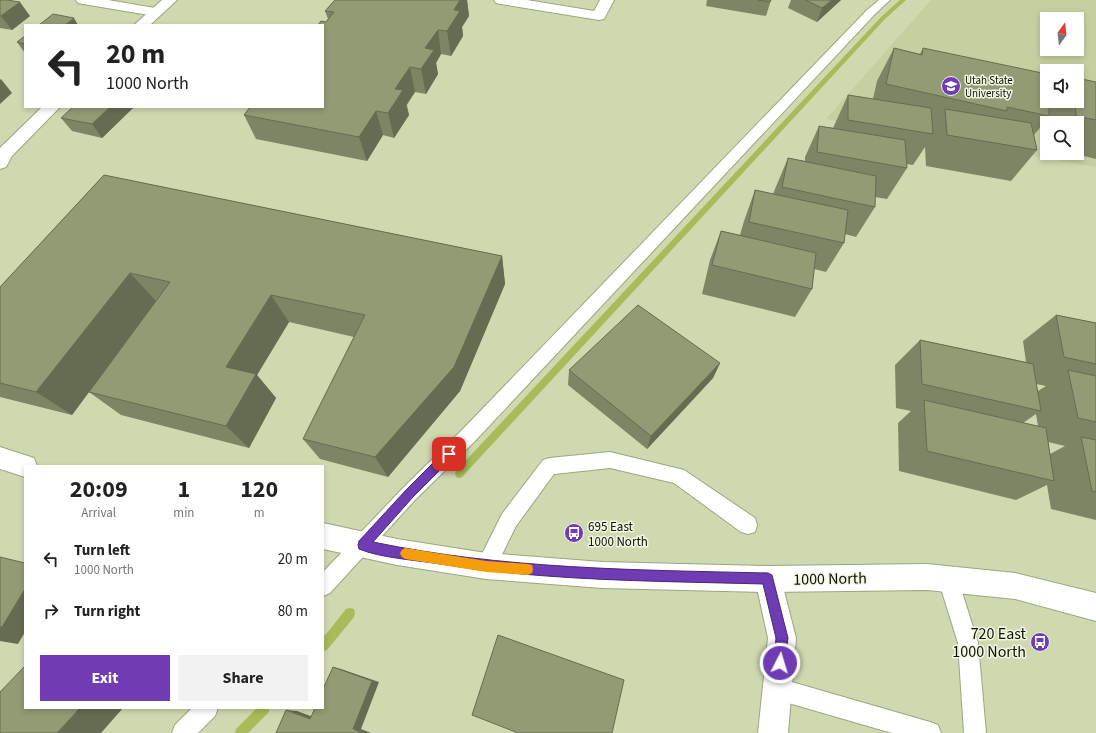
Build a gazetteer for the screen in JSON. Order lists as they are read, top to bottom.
{
  "streets": {
    "street": ["1000 North"]
  },
  "places": {
    "school or university": ["Utah State University"],
    "bus stop": ["695 East 1000 North", "720 East 1000 North"]
  },
  "north": "top",
  "page": {
    "turn": ["20 m", "1000 North"],
    "eta": [
      "20:09",
      "Arrival",
      "1",
      "min",
      "120",
      "m"
    ],
    "list": [
      {
        "name": "Turn left",
        "note": "1000 North",
        "value": "20 m"
      },
      {
        "name": "Turn right",
        "value": "80 m"
      }
    ],
    "buttons": ["Exit", "Share"]
  }
}
